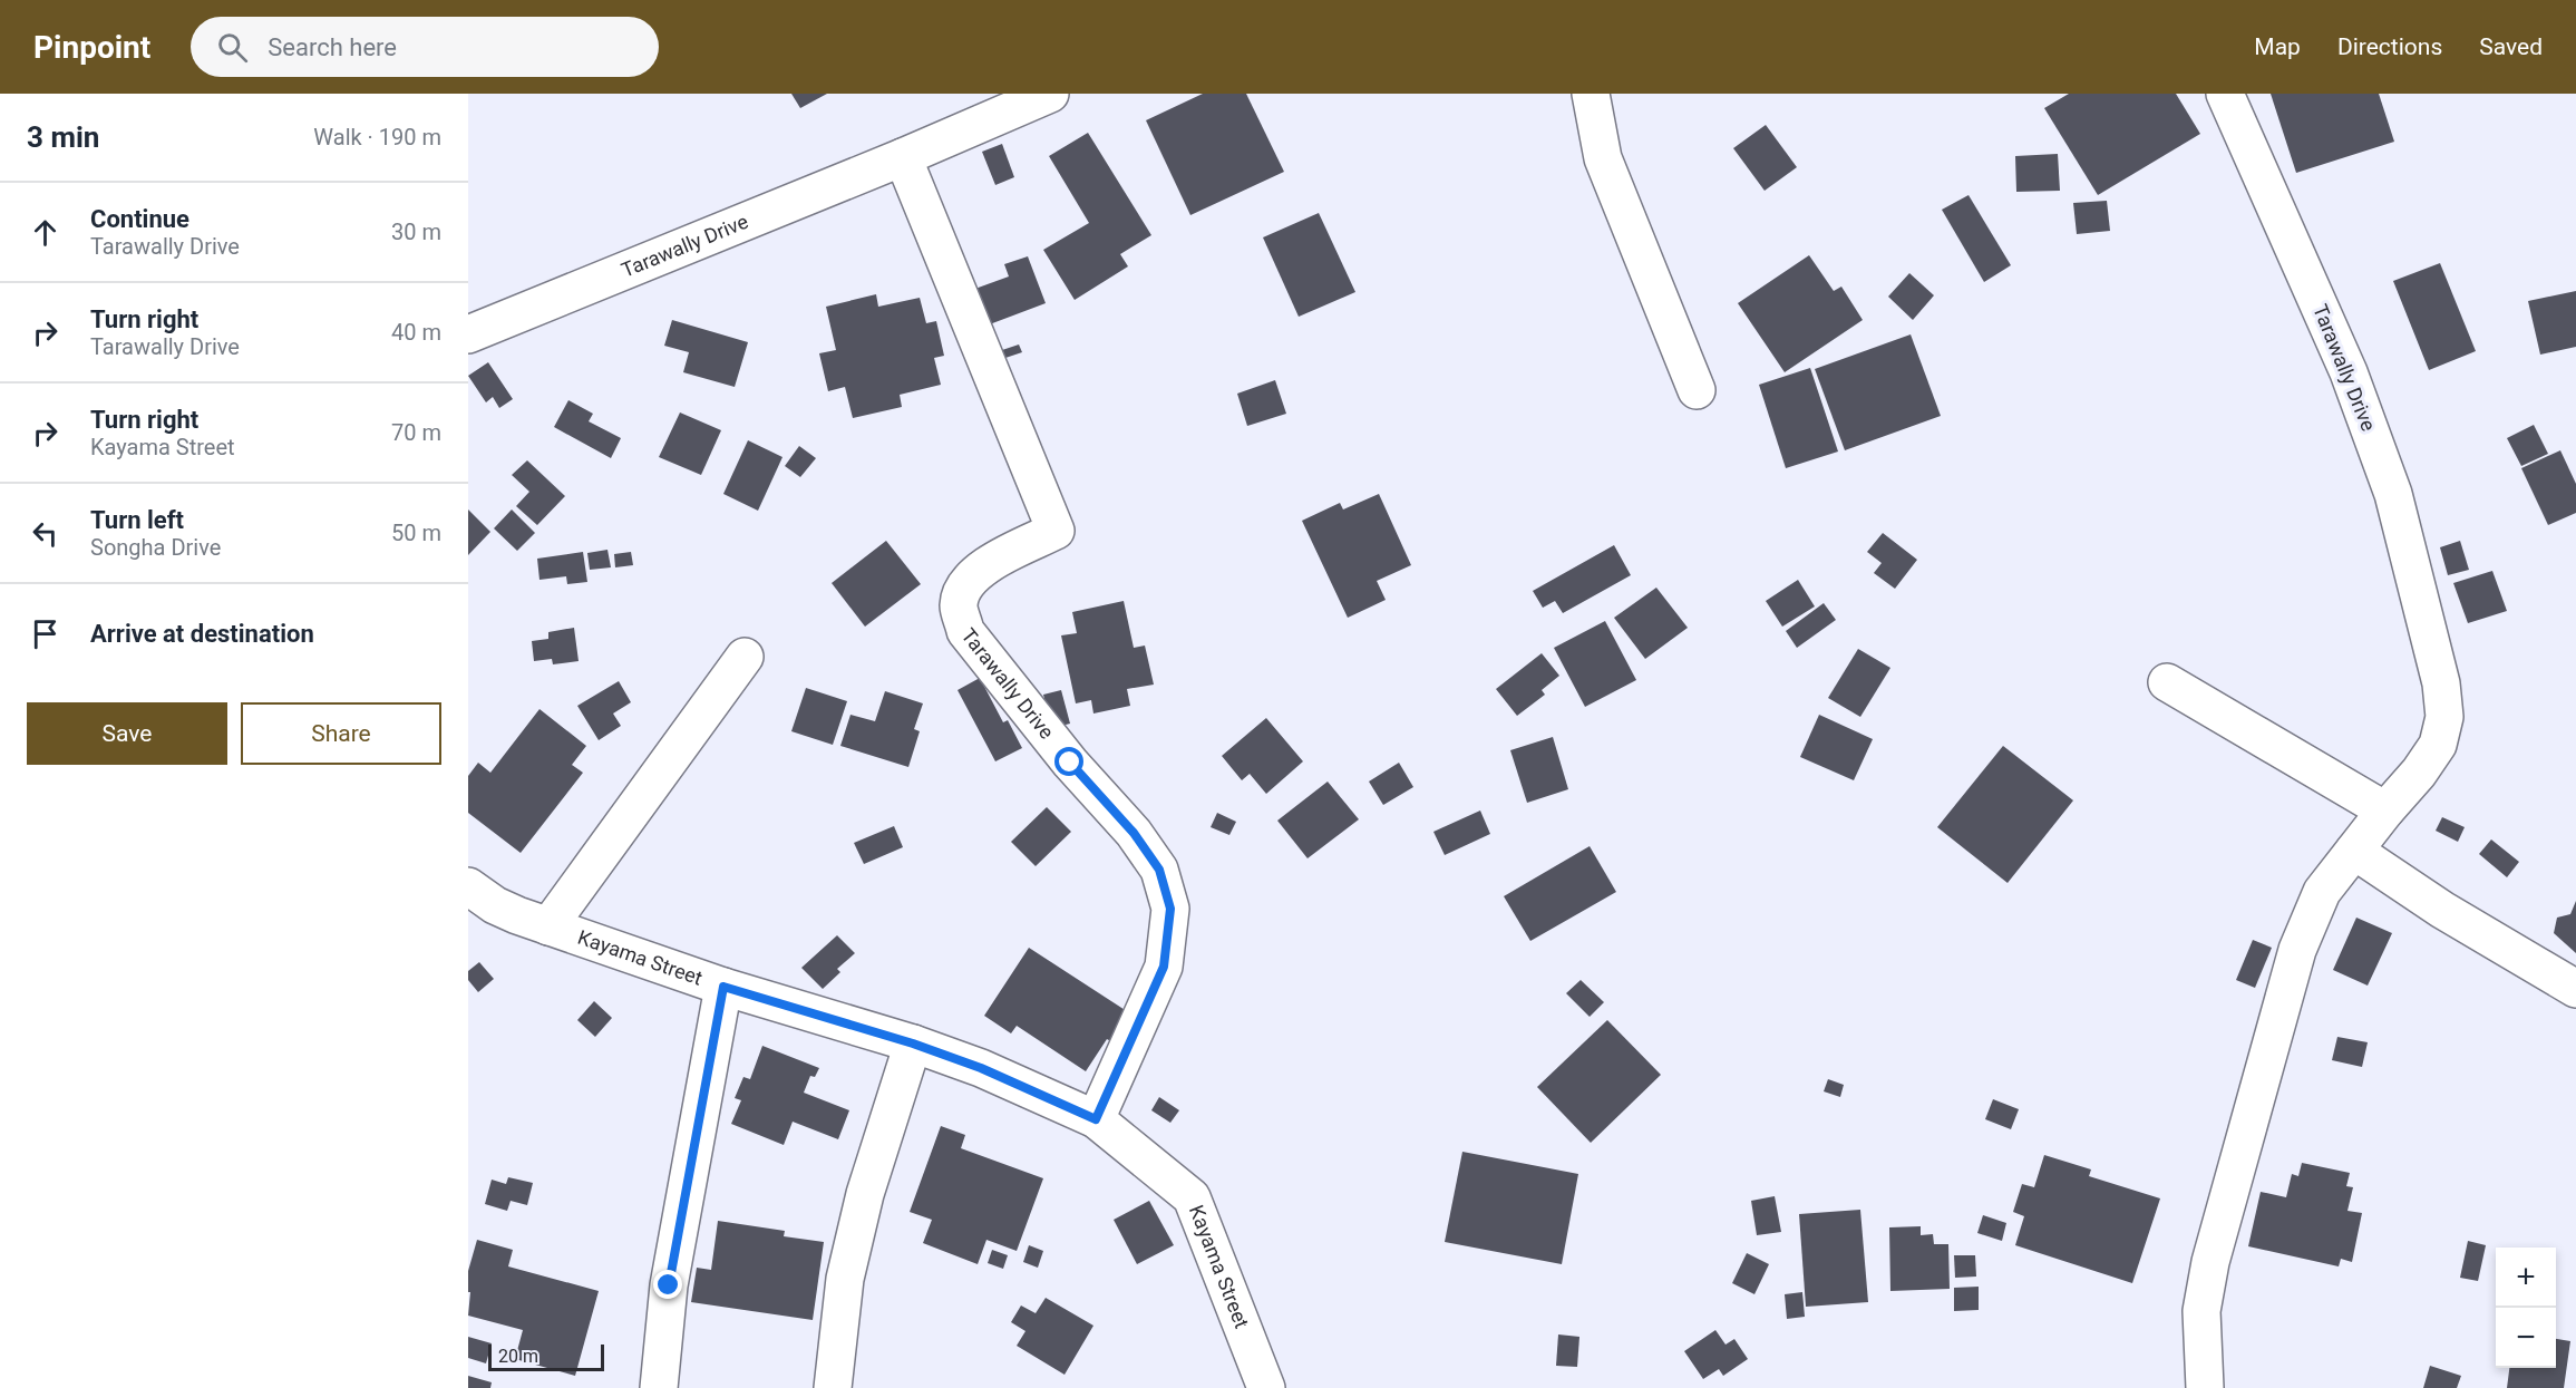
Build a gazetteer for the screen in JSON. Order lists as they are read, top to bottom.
{
  "streets": {
    "street": ["Tarawally Drive", "Kayama Street"]
  },
  "crossings": [
    ["Tarawally Drive", "Kayama Street"]
  ],
  "scale_bar": "20 m",
  "page": {
    "header": "Pinpoint",
    "search": "Search here",
    "nav": ["Map", "Directions", "Saved"],
    "heading": ["3 min", "Walk · 190 m"],
    "list": [
      ["Continue", "Tarawally Drive", "30 m"],
      ["Turn right", "Tarawally Drive", "40 m"],
      ["Turn right", "Kayama Street", "70 m"],
      ["Turn left", "Songha Drive", "50 m"],
      "Arrive at destination"
    ],
    "buttons": ["Save", "Share"],
    "map_buttons": ["+", "−"],
    "scale": "20 m"
  }
}
